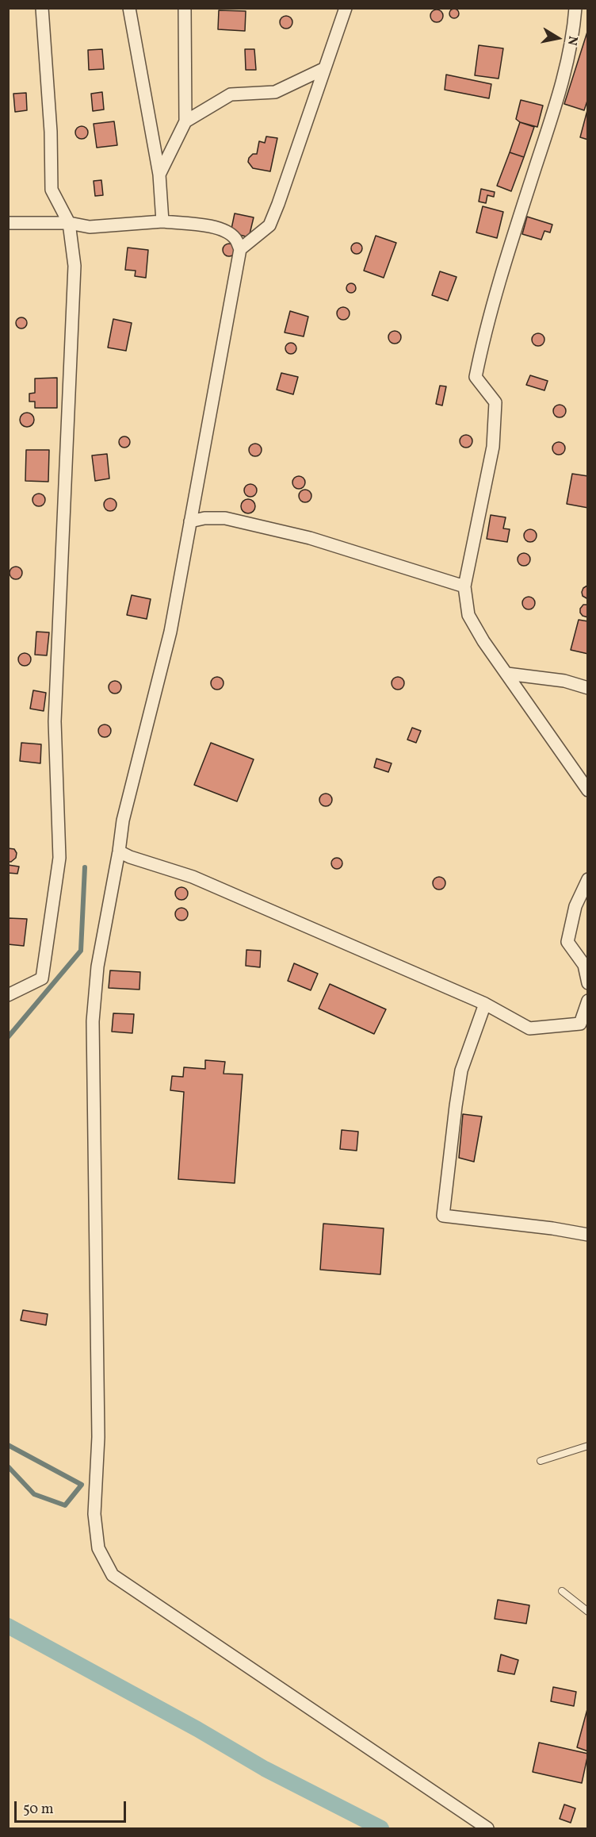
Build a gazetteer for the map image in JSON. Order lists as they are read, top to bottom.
{
  "scale_bar": "50 m",
  "north": "right"
}
